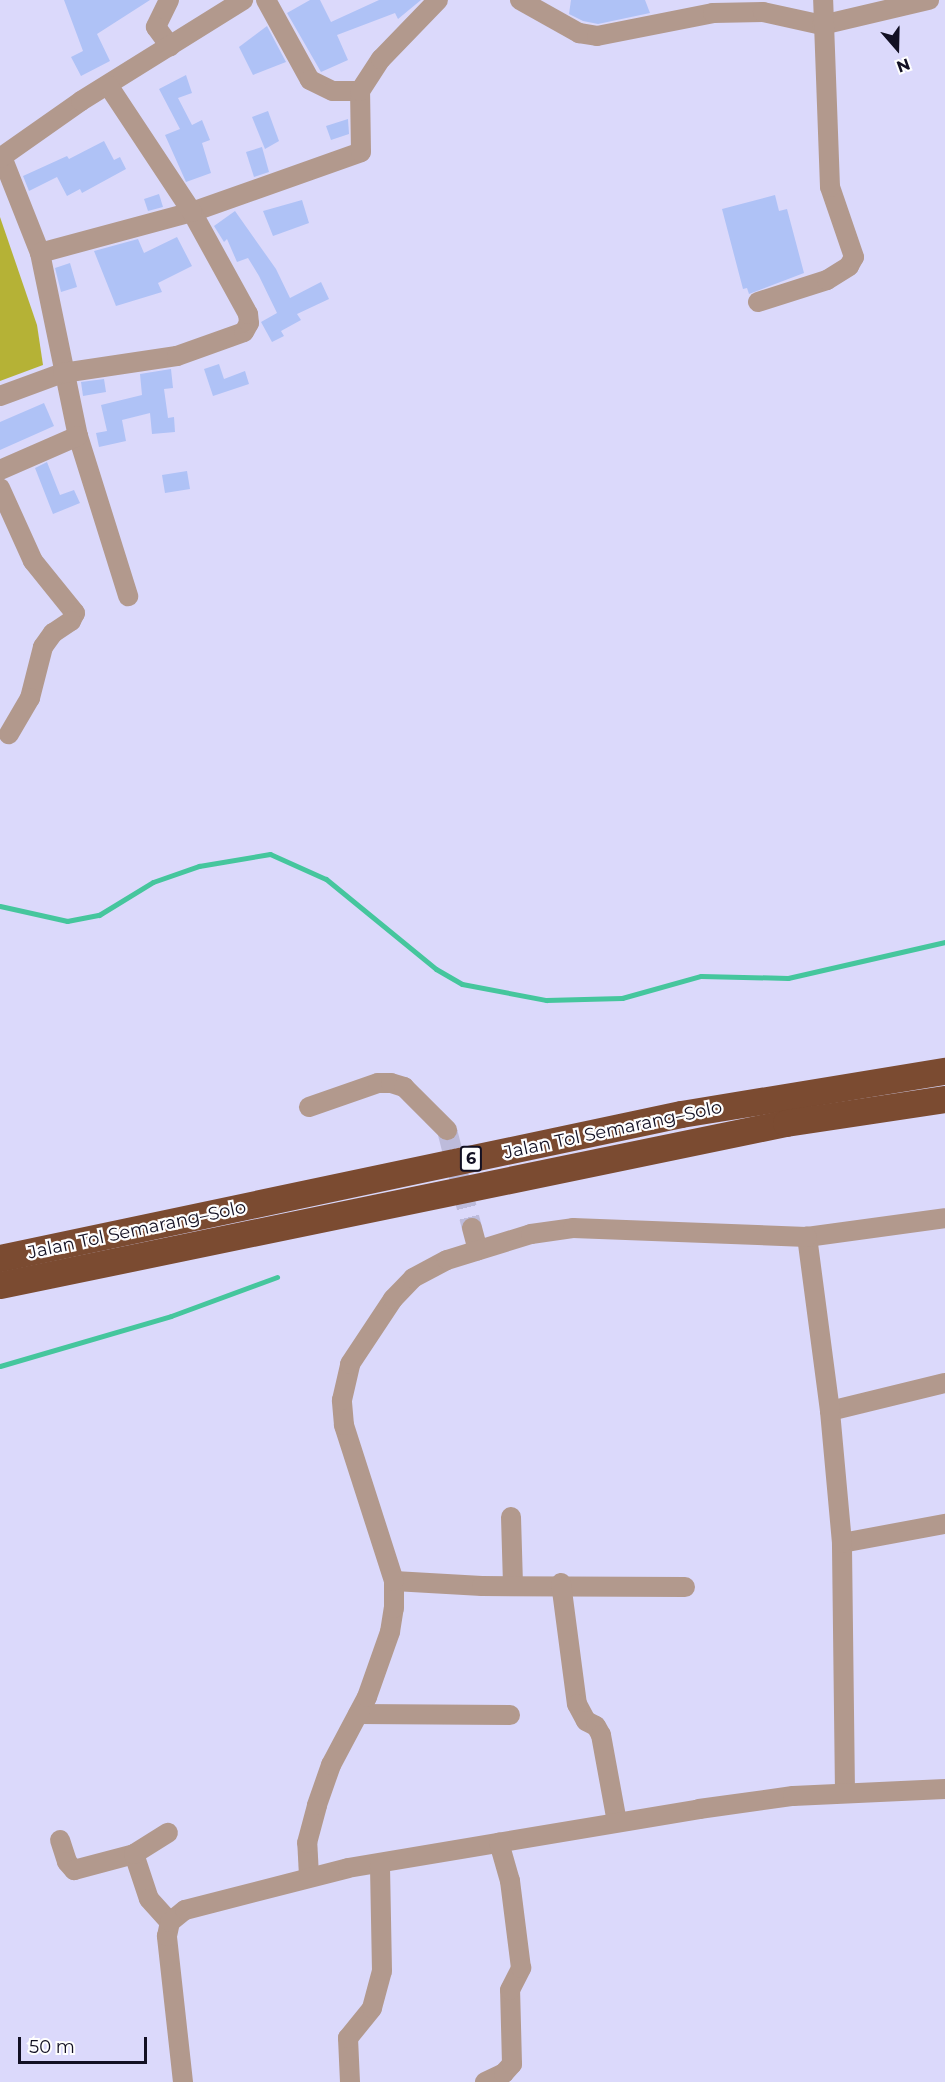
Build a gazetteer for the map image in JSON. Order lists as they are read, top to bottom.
{
  "streets": {
    "highway": ["Jalan Tol Semarang–Solo", "6"]
  },
  "scale_bar": "50 m",
  "north": "bottom"
}
